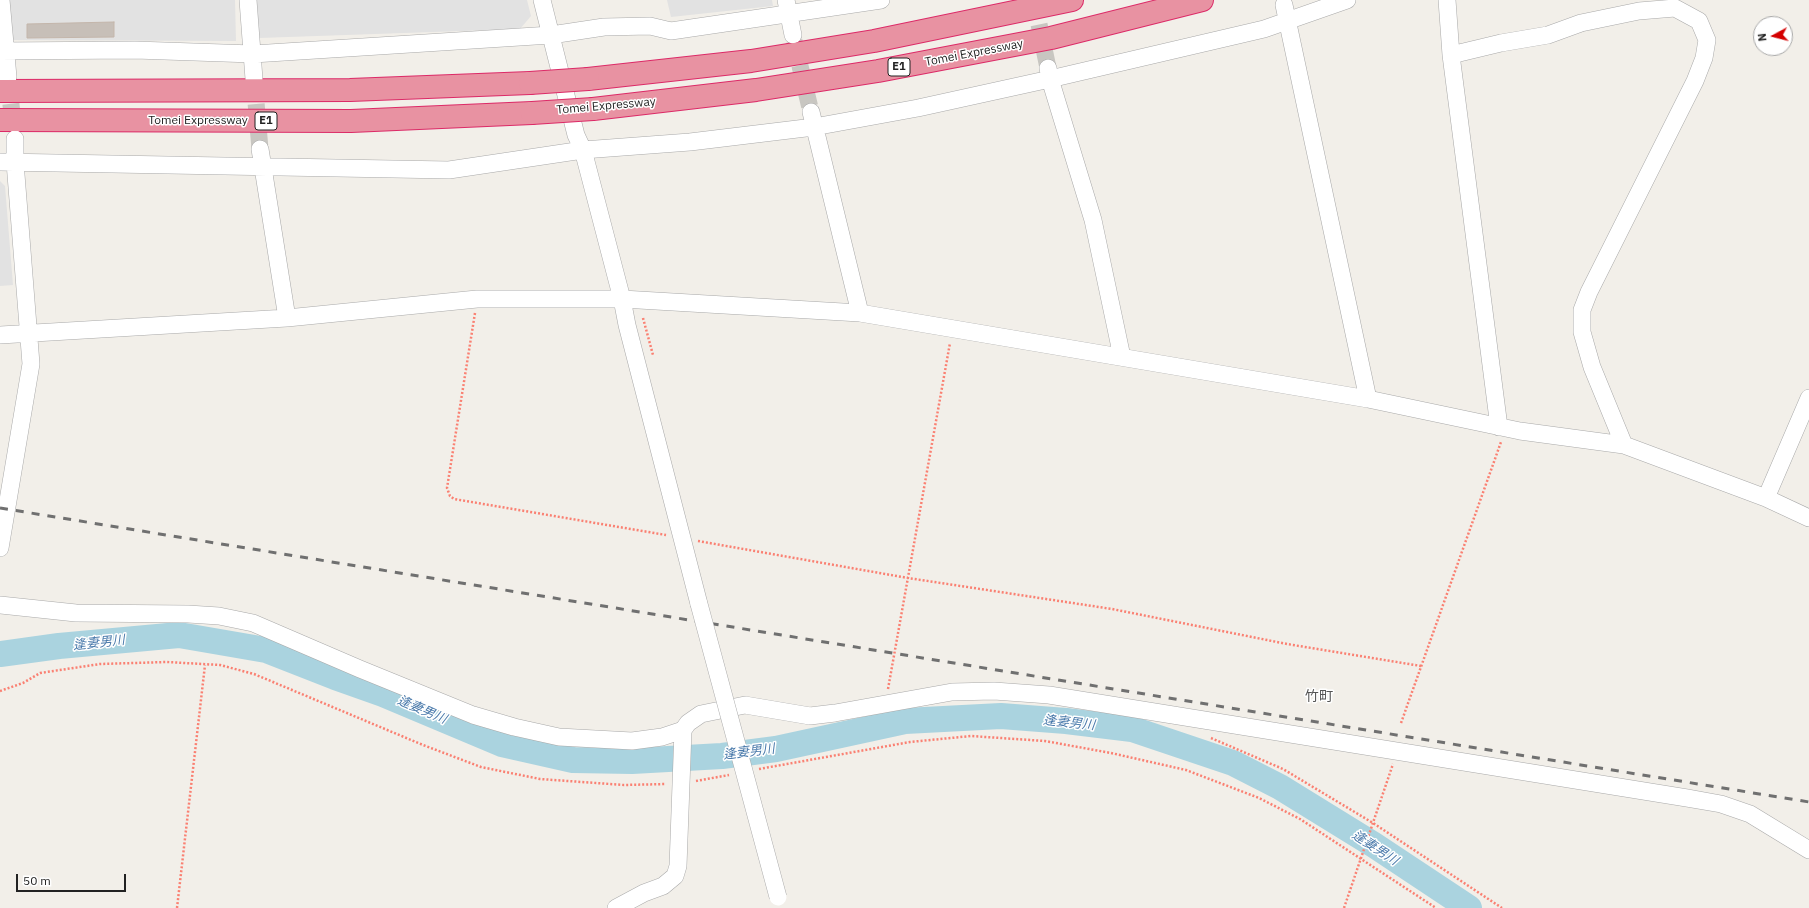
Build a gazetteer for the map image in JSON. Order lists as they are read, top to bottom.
{
  "streets": {
    "highway": ["Tomei Expressway", "E1"]
  },
  "districts": ["竹町"],
  "water": ["逢妻男川"],
  "scale_bar": "50 m",
  "north": "left"
}
